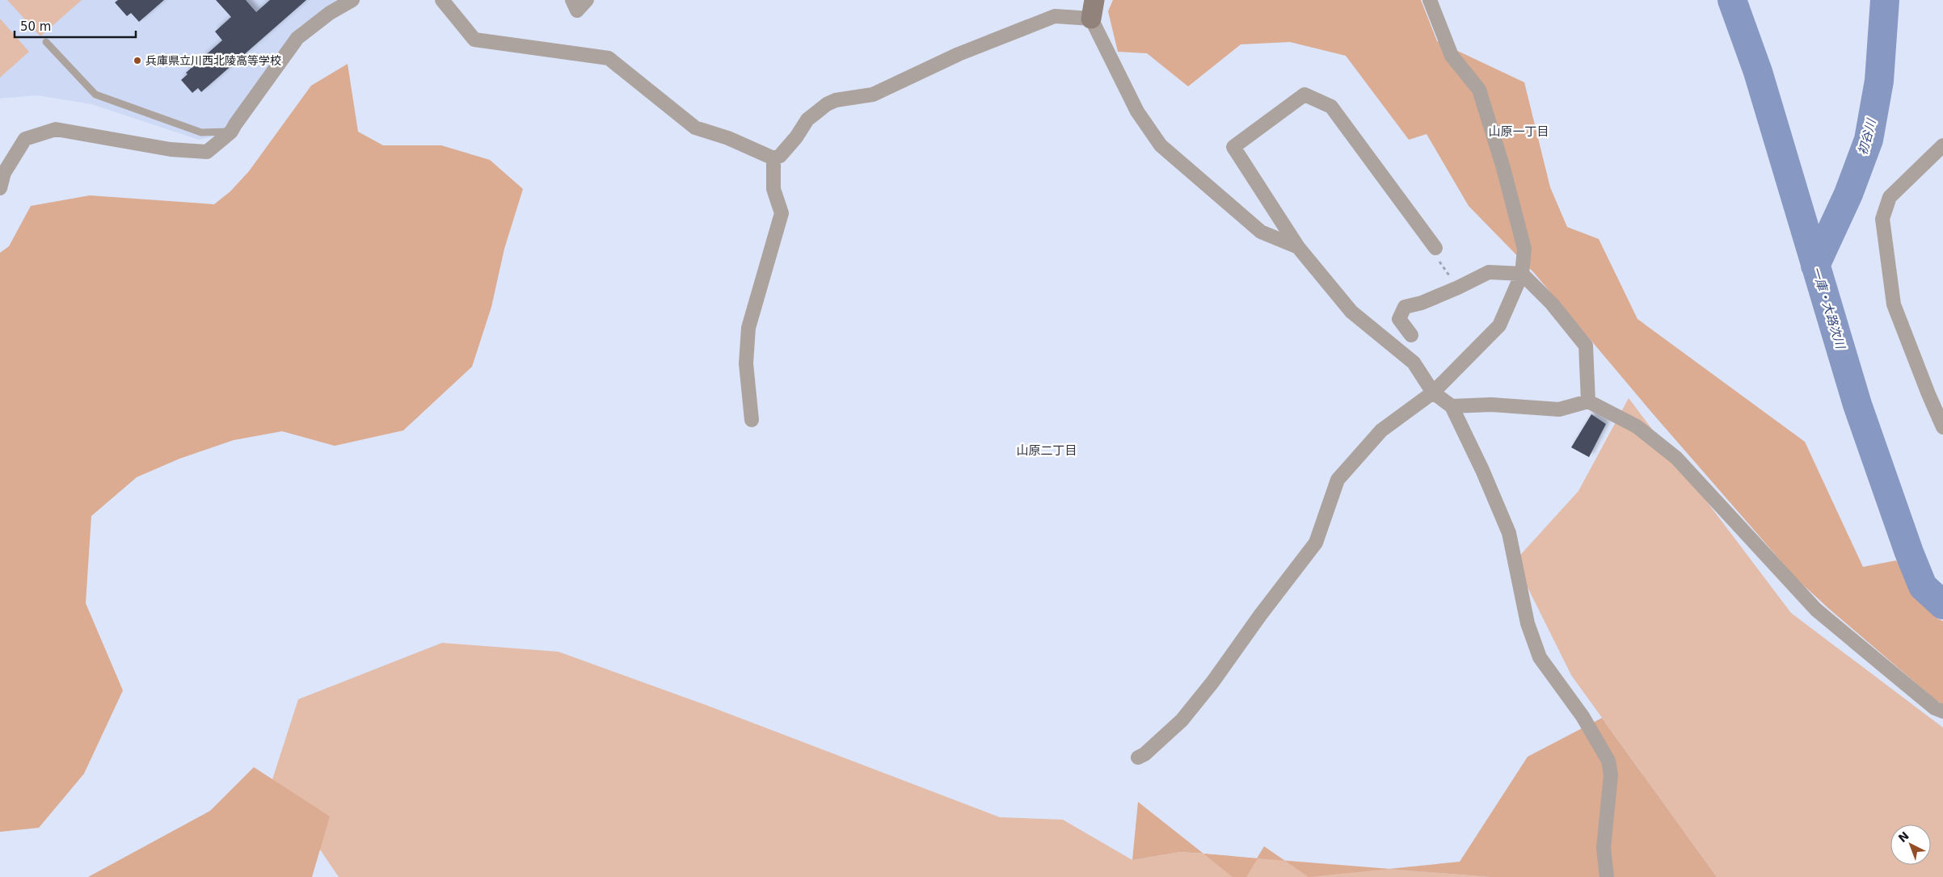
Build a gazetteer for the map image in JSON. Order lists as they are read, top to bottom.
{
  "districts": ["山原一丁目", "山原二丁目"],
  "water": ["初谷川", "一庫・大路次川"],
  "places": ["兵庫県立川西北陵高等学校"],
  "scale_bar": "50 m",
  "north": "top left"
}
